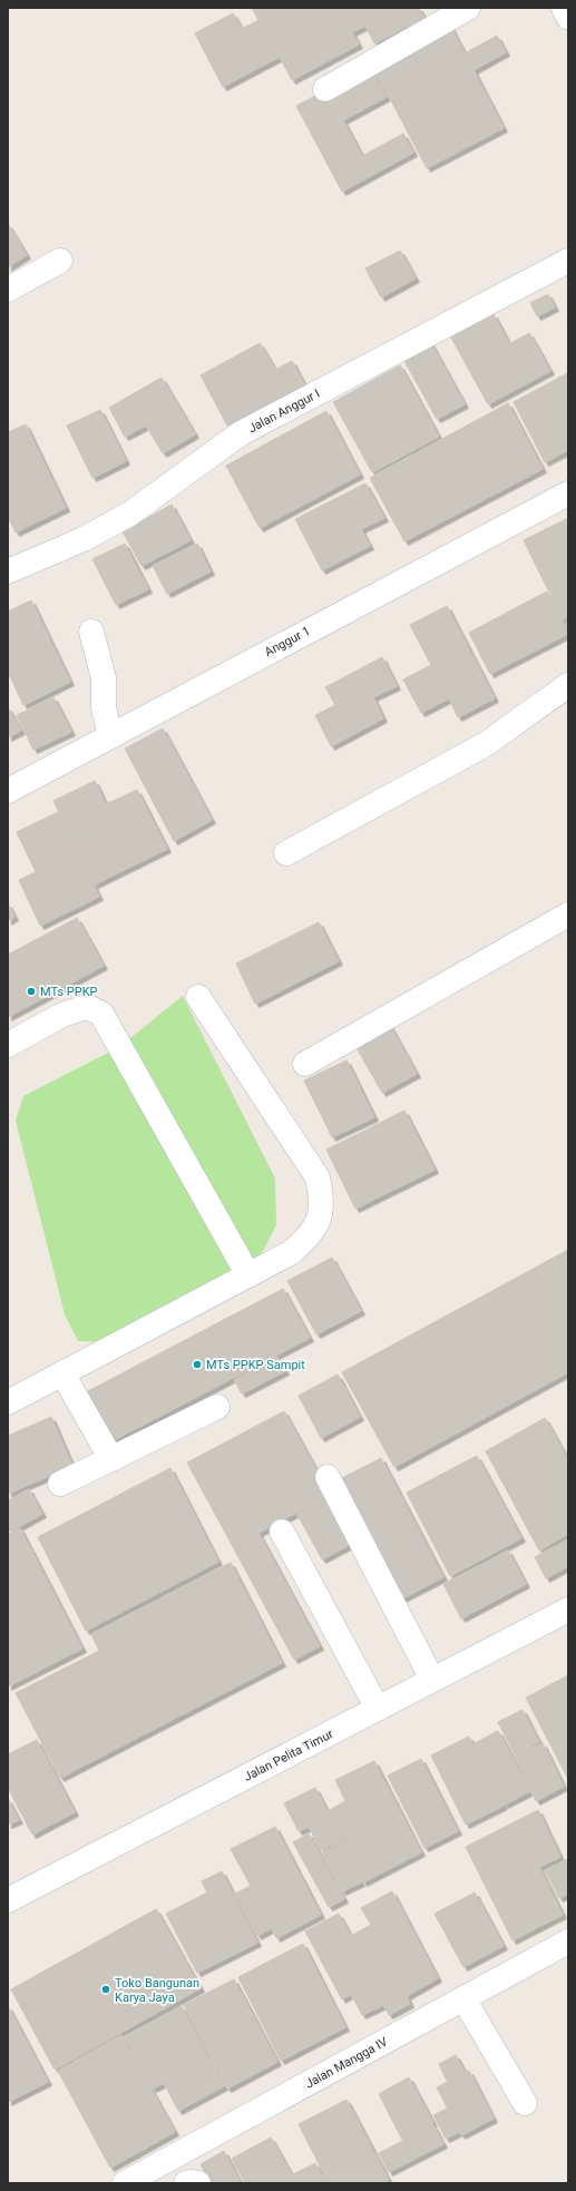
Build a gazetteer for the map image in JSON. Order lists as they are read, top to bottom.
{
  "streets": {
    "street": [
      "Jalan Anggur I",
      "Anggur 1",
      "Jalan Pelita Timur",
      "Jalan Mangga IV"
    ]
  },
  "places": ["MTs PPKP", "MTs PPKP Sampit", "Toko Bangunan Karya Jaya"]
}
